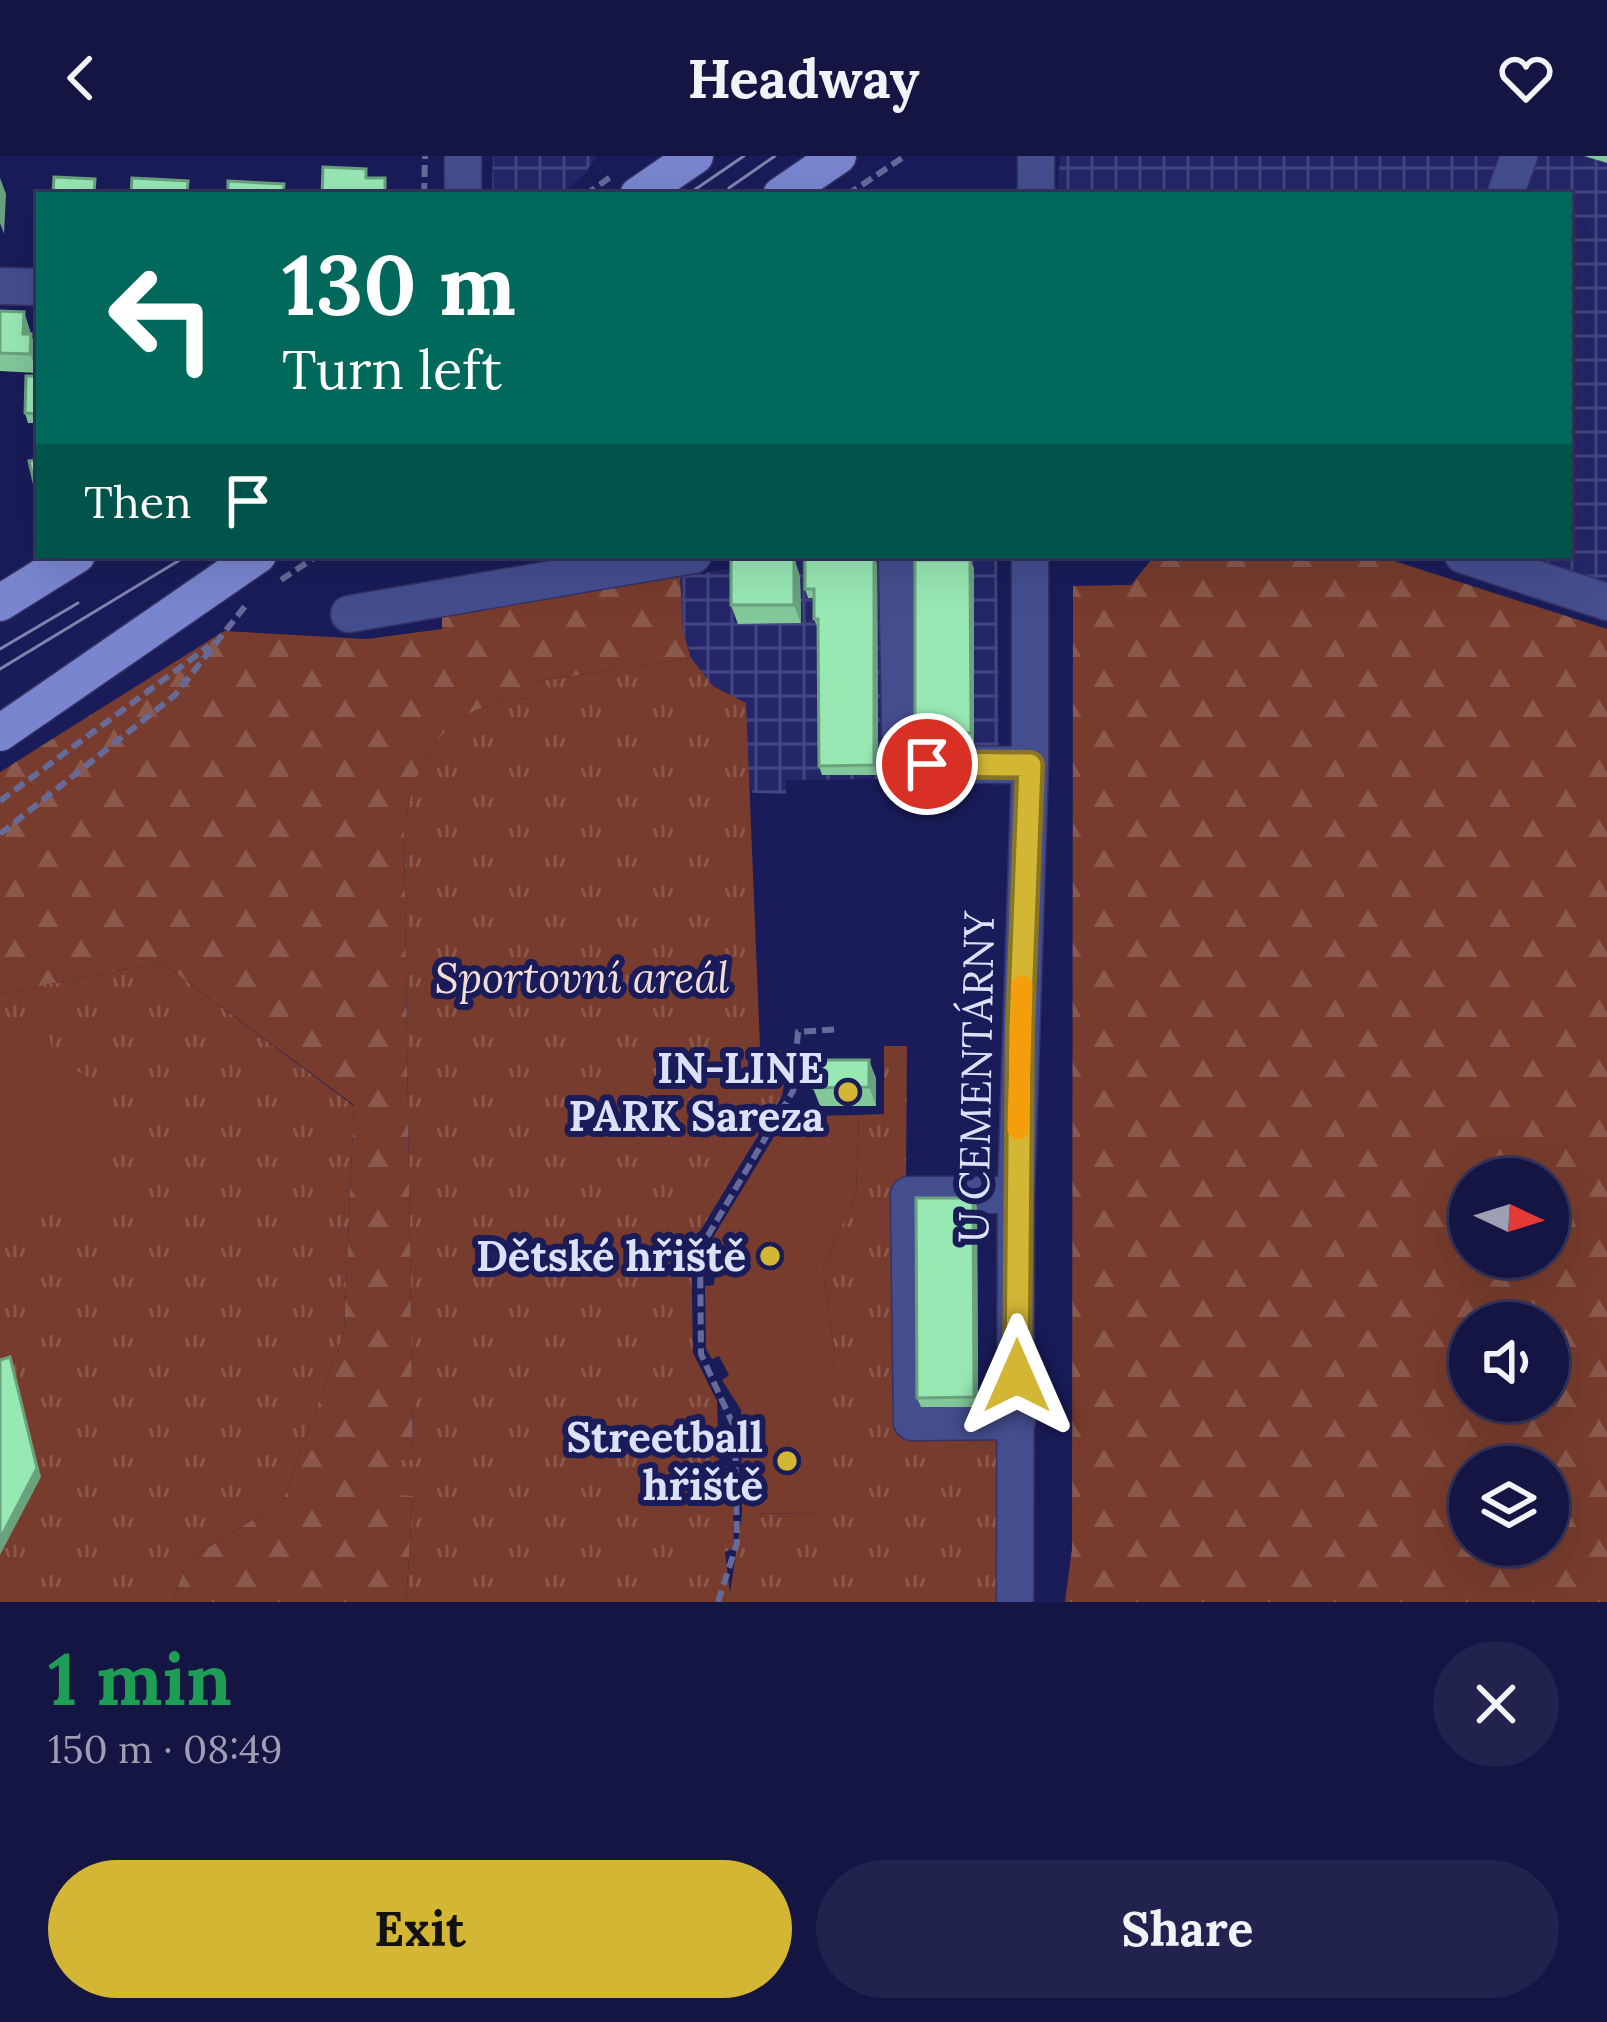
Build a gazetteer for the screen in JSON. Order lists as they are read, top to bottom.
{
  "streets": {
    "street": ["U CEMENTÁRNY"]
  },
  "parks": ["Sportovní areál"],
  "places": ["IN-LINE PARK Sareza", "Dětské hřiště", "Streetball hřiště"],
  "north": "right",
  "page": {
    "header": "Headway",
    "turn": ["130 m", "Turn left"],
    "then": "Then",
    "heading": ["1 min", "150 m · 08:49"],
    "buttons": ["Exit", "Share"]
  }
}
